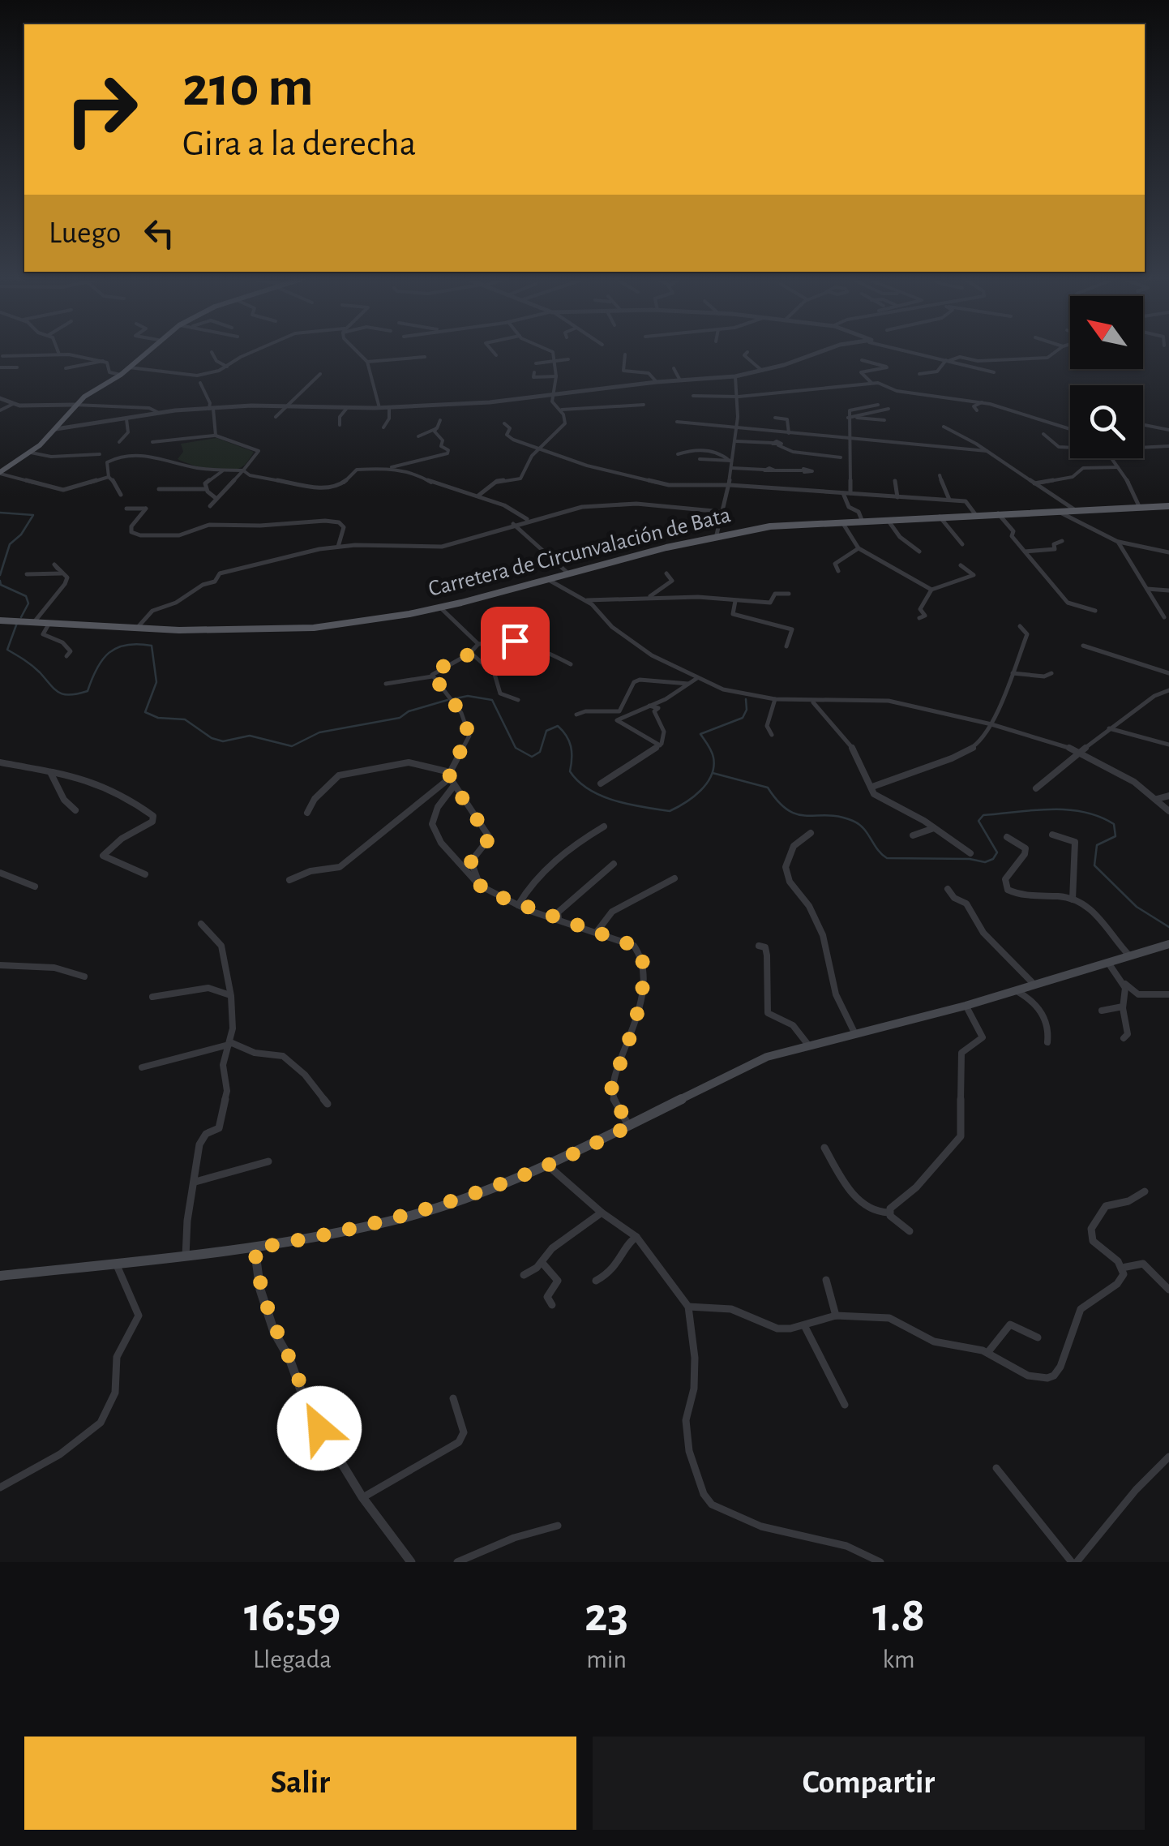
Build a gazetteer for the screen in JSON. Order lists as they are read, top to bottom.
{
  "streets": {
    "main road": ["Carretera de Circunvalación de Bata"]
  },
  "north": "top left",
  "page": {
    "turn": ["210 m", "Gira a la derecha"],
    "then": "Luego",
    "eta": [
      "16:59",
      "Llegada",
      "23",
      "min",
      "1.8",
      "km"
    ],
    "buttons": ["Salir", "Compartir"]
  }
}
